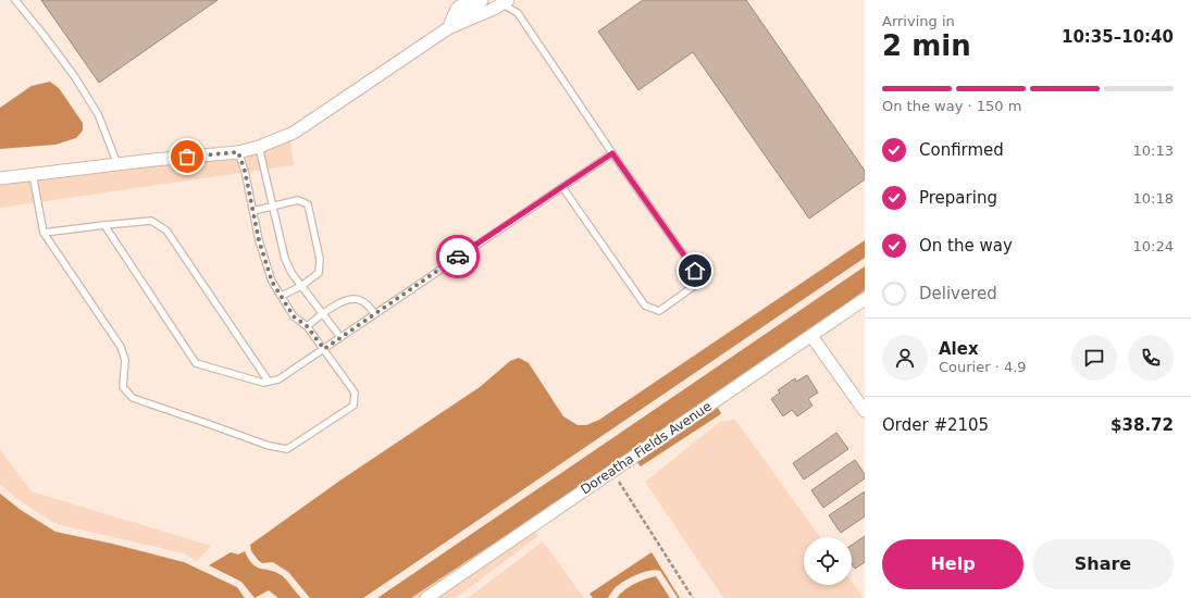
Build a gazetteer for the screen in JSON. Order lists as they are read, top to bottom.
{
  "streets": {
    "street": ["Doreatha Fields Avenue"]
  },
  "page": {
    "heading": ["2 min", "Arriving in", "10:35–10:40"],
    "panel": [
      "Alex",
      "Courier · 4.9",
      "Order #2105",
      "$38.72"
    ],
    "bar": "On the way · 150 m",
    "list": [
      ["Confirmed", "10:13"],
      ["Preparing", "10:18"],
      ["On the way", "10:24"],
      "Delivered"
    ],
    "buttons": ["Help", "Share"]
  }
}
